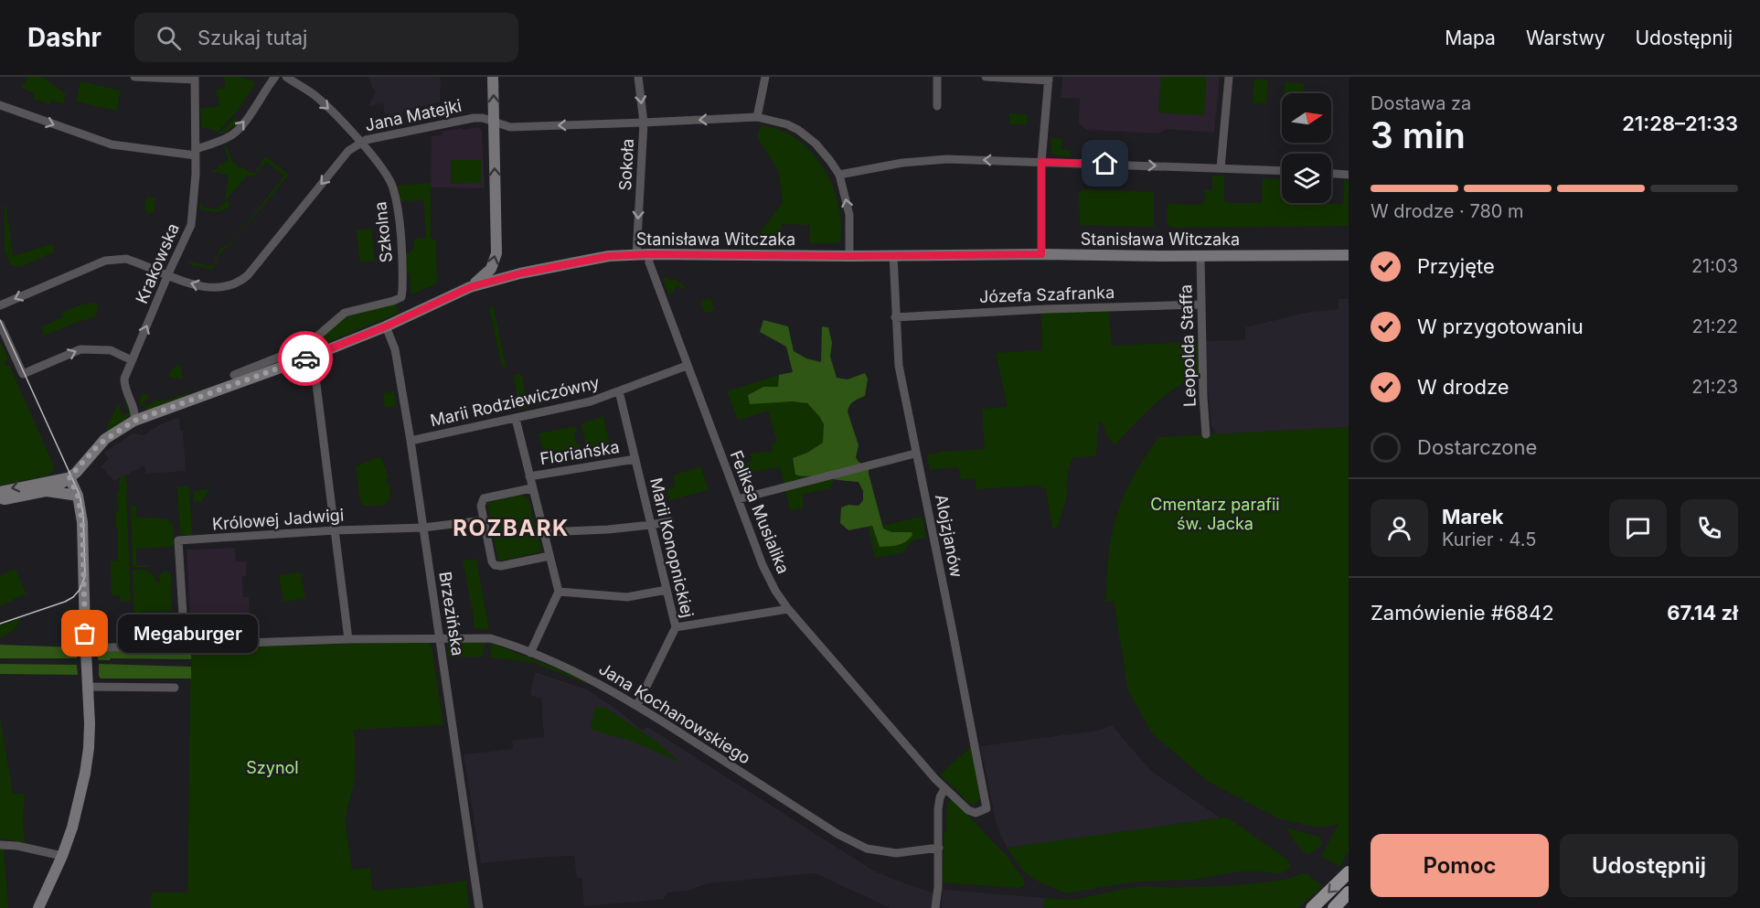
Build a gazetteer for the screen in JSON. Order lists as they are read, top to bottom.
{
  "streets": {
    "main road": ["Stanisława Witczaka"],
    "street": [
      "Jana Matejki",
      "Sokoła",
      "Szkolna",
      "Krakowska",
      "Józefa Szafranka",
      "Leopolda Staffa",
      "Marii Rodziewiczówny",
      "Floriańska",
      "Feliksa Musialika",
      "Królowej Jadwigi",
      "Alojzjanów",
      "Marii Konopnickiej",
      "Brzezińska",
      "Jana Kochanowskiego"
    ]
  },
  "crossings": [
    ["Jana Matejki", "Sokoła"],
    ["Jana Matejki", "Szkolna"],
    ["Jana Matejki", "Stanisława Witczaka"],
    ["Jana Matejki", "Krakowska"],
    ["Sokoła", "Stanisława Witczaka"],
    ["Stanisława Witczaka", "Krakowska"],
    ["Stanisława Witczaka", "Leopolda Staffa"],
    ["Stanisława Witczaka", "Feliksa Musialika"],
    ["Stanisława Witczaka", "Alojzjanów"],
    ["Stanisława Witczaka", "Brzezińska"],
    ["Józefa Szafranka", "Leopolda Staffa"],
    ["Józefa Szafranka", "Alojzjanów"],
    ["Marii Rodziewiczówny", "Feliksa Musialika"],
    ["Marii Rodziewiczówny", "Marii Konopnickiej"],
    ["Marii Rodziewiczówny", "Brzezińska"],
    ["Floriańska", "Marii Konopnickiej"],
    ["Feliksa Musialika", "Alojzjanów"],
    ["Królowej Jadwigi", "Brzezińska"],
    ["Królowej Jadwigi", "Jana Kochanowskiego"],
    ["Marii Konopnickiej", "Jana Kochanowskiego"],
    ["Brzezińska", "Jana Kochanowskiego"]
  ],
  "one_way": ["Jana Matejki", "Sokoła"],
  "districts": ["ROZBARK"],
  "parks": ["Cmentarz parafii św. Jacka", "Szynol"],
  "places": ["Megaburger"],
  "north": "right",
  "page": {
    "header": "Dashr",
    "search": "Szukaj tutaj",
    "nav": ["Mapa", "Warstwy", "Udostępnij"],
    "heading": ["3 min", "Dostawa za", "21:28–21:33"],
    "panel": [
      "Marek",
      "Kurier · 4.5",
      "Zamówienie #6842",
      "67.14 zł"
    ],
    "bar": "W drodze · 780 m",
    "list": [
      ["Przyjęte", "21:03"],
      ["W przygotowaniu", "21:22"],
      ["W drodze", "21:23"],
      "Dostarczone"
    ],
    "bubble": "Megaburger",
    "buttons": ["Pomoc", "Udostępnij"]
  }
}
